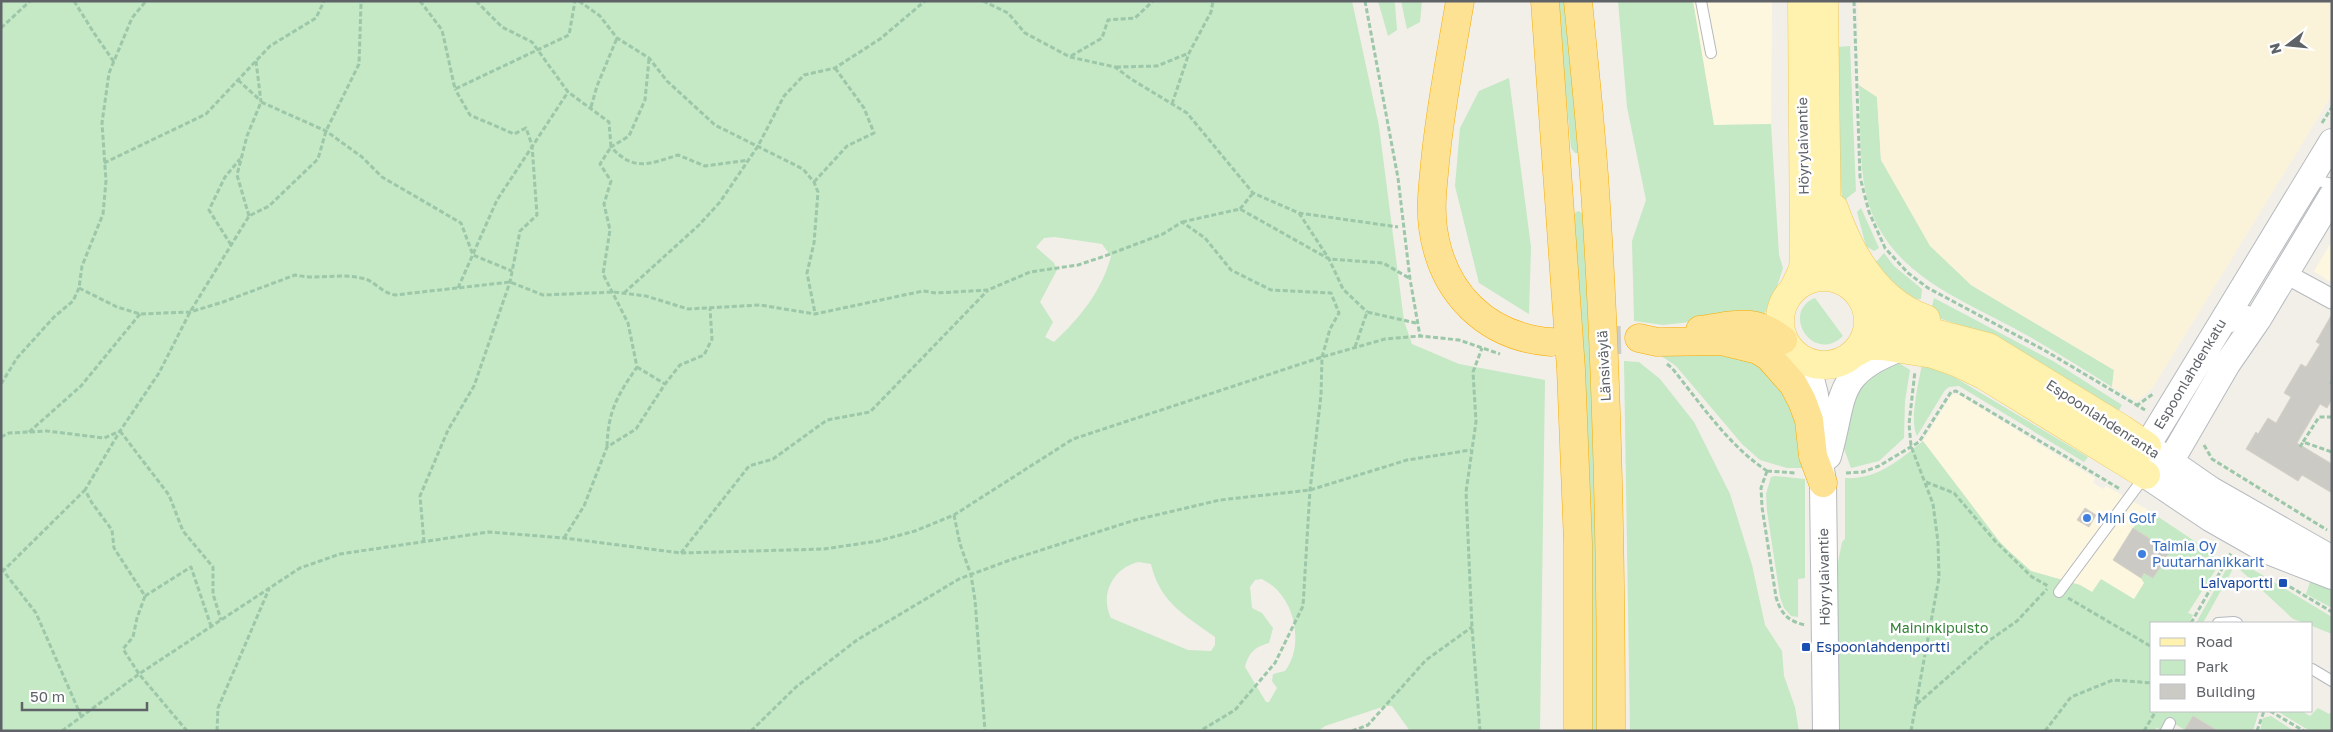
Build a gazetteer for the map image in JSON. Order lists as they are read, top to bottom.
{
  "streets": {
    "highway": ["Länsiväylä"],
    "main road": ["Höyrylaivantie", "Espoonlahdenkatu", "Espoonlahdenranta"]
  },
  "crossings": [
    ["Höyrylaivantie", "Espoonlahdenranta"],
    ["Espoonlahdenkatu", "Espoonlahdenranta"]
  ],
  "parks": ["Maininkipuisto"],
  "places": {
    "other": ["Mini Golf", "Taimia Oy Puutarhanikkarit"],
    "transit": ["Laivaportti", "Espoonlahdenportti"]
  },
  "legend": ["Road", "Park", "Building"],
  "scale_bar": "50 m",
  "north": "left"
}
